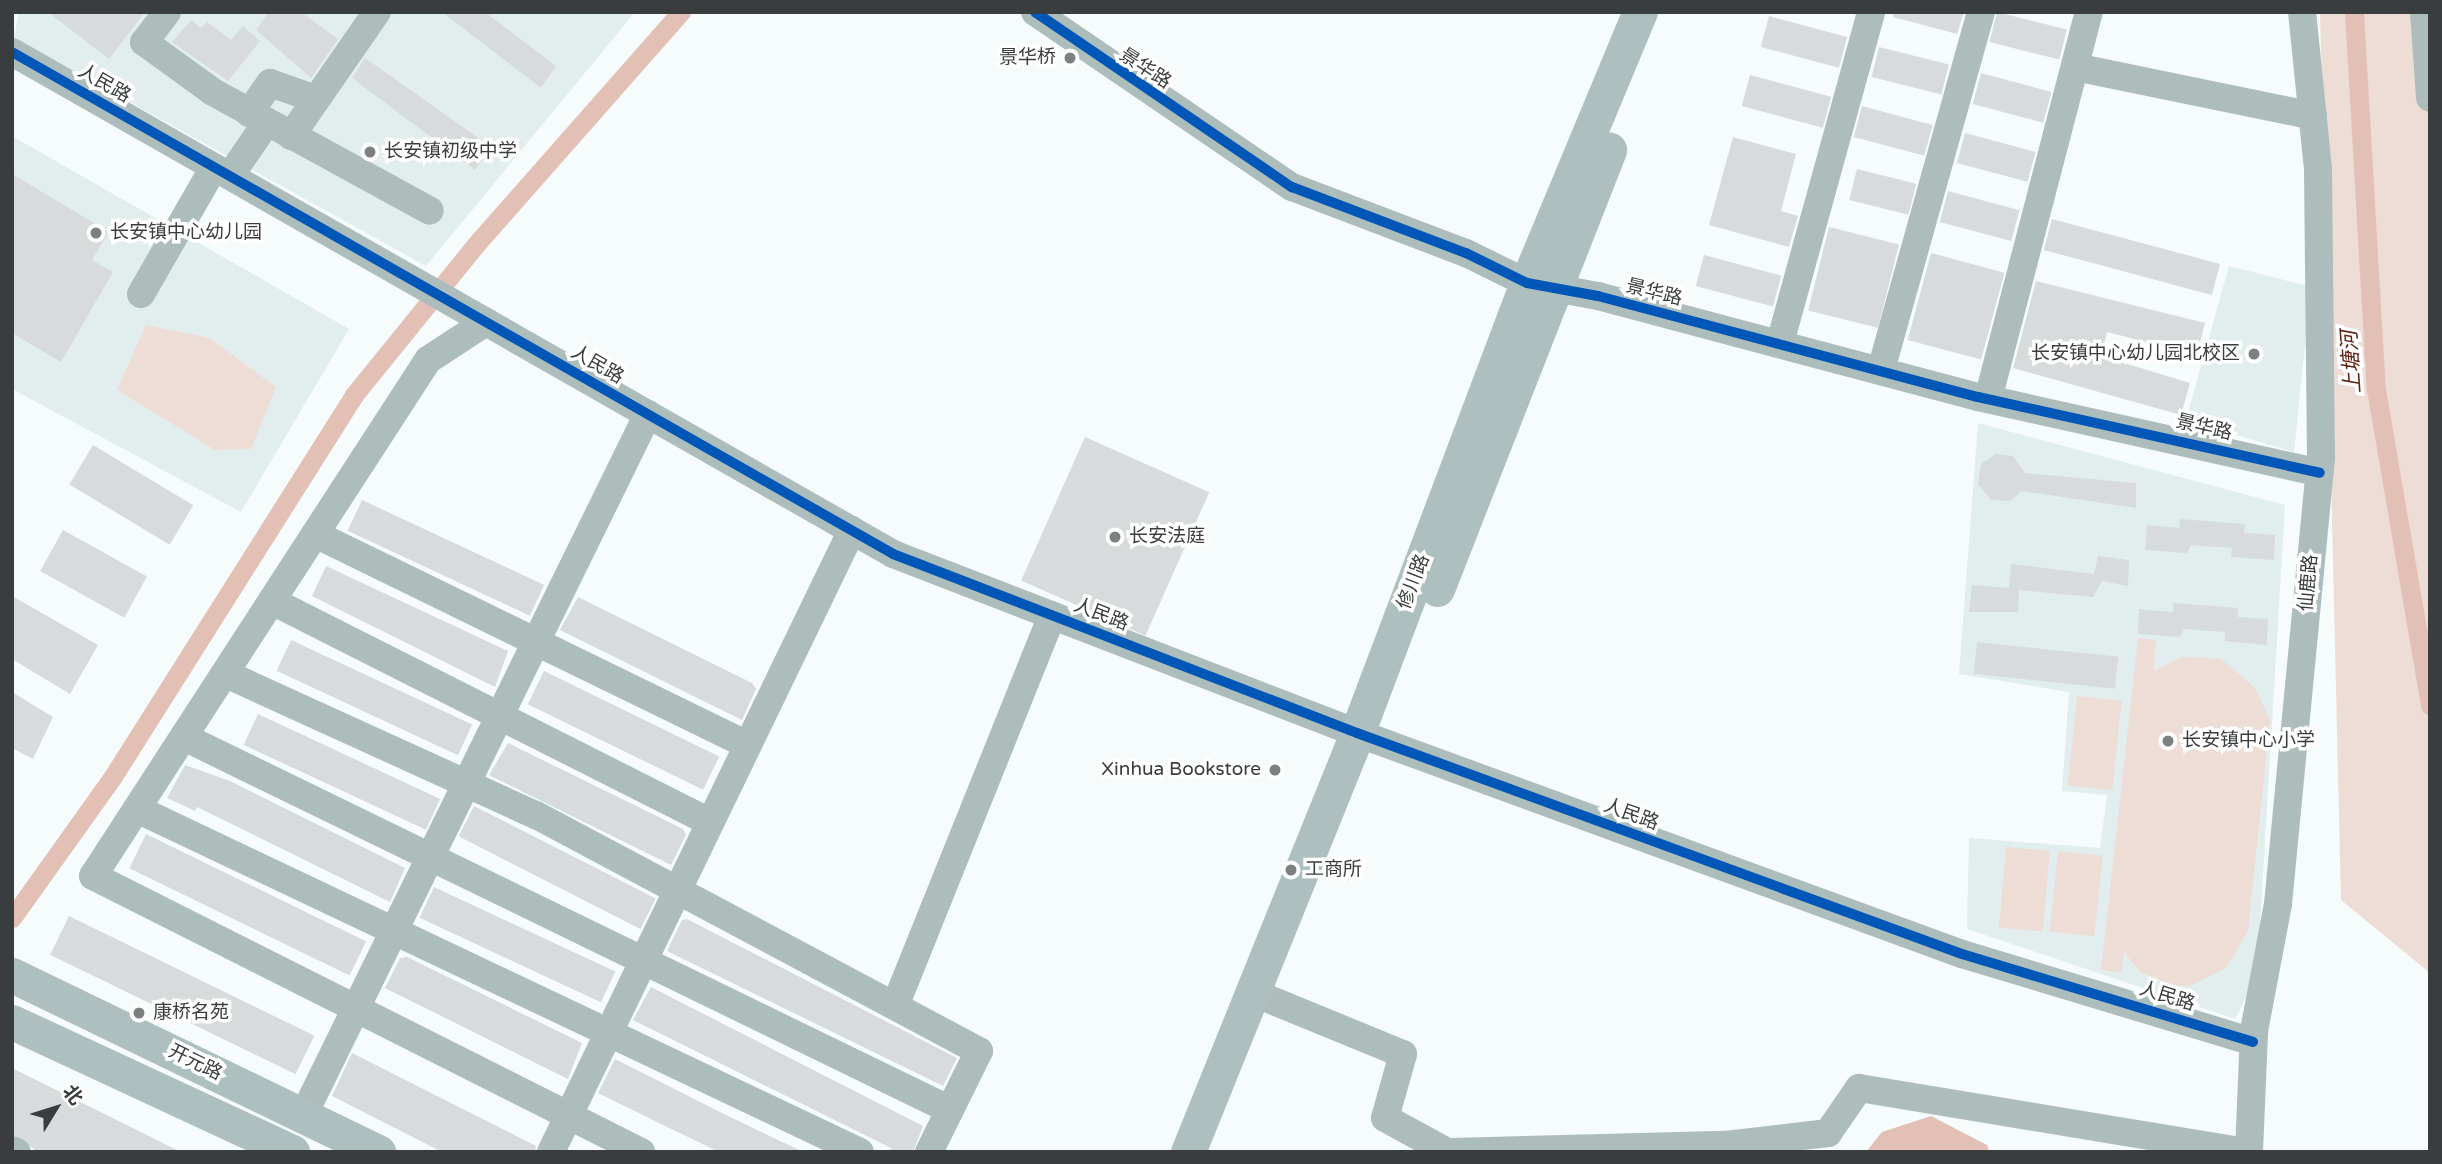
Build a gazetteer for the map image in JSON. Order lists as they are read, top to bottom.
{
  "streets": {
    "main road": ["修川路", "开元路"],
    "street": ["景华路", "人民路", "仙鹿路"]
  },
  "crossings": [
    ["景华路", "修川路"],
    ["景华路", "仙鹿路"],
    ["人民路", "修川路"],
    ["人民路", "仙鹿路"]
  ],
  "water": ["上塘河"],
  "places": [
    "景华桥",
    "长安镇初级中学",
    "长安镇中心幼儿园",
    "长安镇中心幼儿园北校区",
    "长安法庭",
    "长安镇中心小学",
    "Xinhua Bookstore",
    "工商所",
    "康桥名苑"
  ],
  "north": "top right"
}
